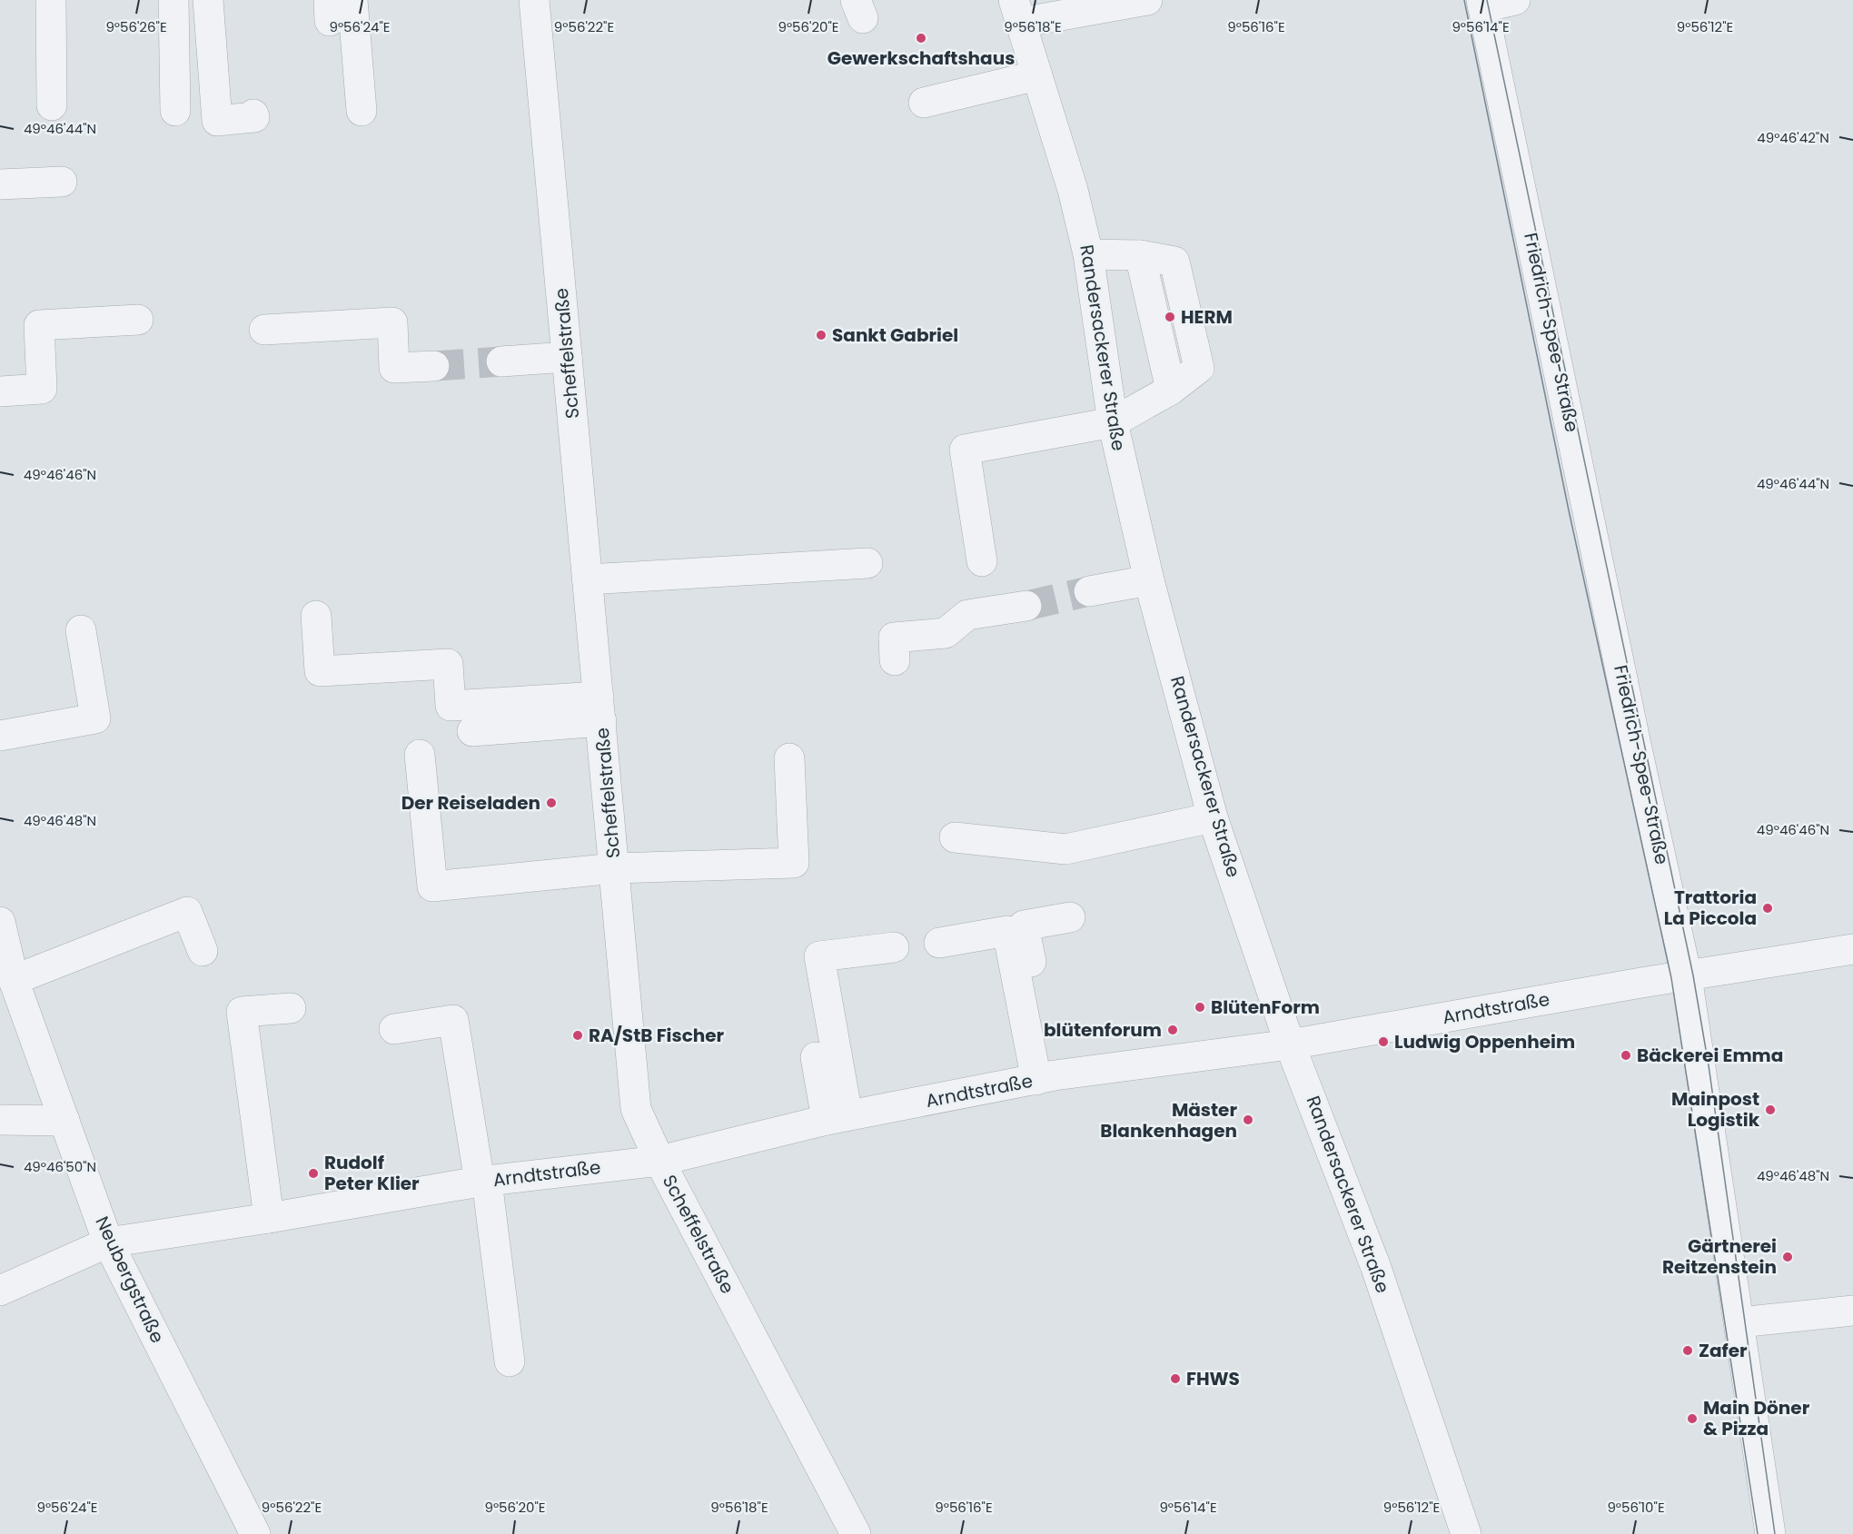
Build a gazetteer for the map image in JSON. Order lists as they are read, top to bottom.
{
  "streets": {
    "street": [
      "Friedrich-Spee-Straße",
      "Randersackerer Straße",
      "Scheffelstraße",
      "Arndtstraße",
      "Neubergstraße"
    ]
  },
  "crossings": [
    ["Friedrich-Spee-Straße", "Arndtstraße"],
    ["Randersackerer Straße", "Arndtstraße"],
    ["Scheffelstraße", "Arndtstraße"],
    ["Arndtstraße", "Neubergstraße"]
  ],
  "places": [
    "Gewerkschaftshaus",
    "HERM",
    "Sankt Gabriel",
    "Der Reiseladen",
    "Trattoria La Piccola",
    "BlütenForm",
    "blütenforum",
    "RA/StB Fischer",
    "Ludwig Oppenheim",
    "Bäckerei Emma",
    "Mainpost Logistik",
    "Mäster Blankenhagen",
    "Rudolf Peter Klier",
    "Gärtnerei Reitzenstein",
    "Zafer",
    "FHWS",
    "Main Döner & Pizza"
  ],
  "coordinates": [
    "9°56'26\"E",
    "9°56'24\"E",
    "9°56'22\"E",
    "9°56'20\"E",
    "9°56'18\"E",
    "9°56'16\"E",
    "9°56'14\"E",
    "9°56'12\"E",
    "49°46'44\"N",
    "49°46'42\"N",
    "49°46'46\"N",
    "49°46'48\"N",
    "49°46'50\"N",
    "9°56'10\"E"
  ]
}
